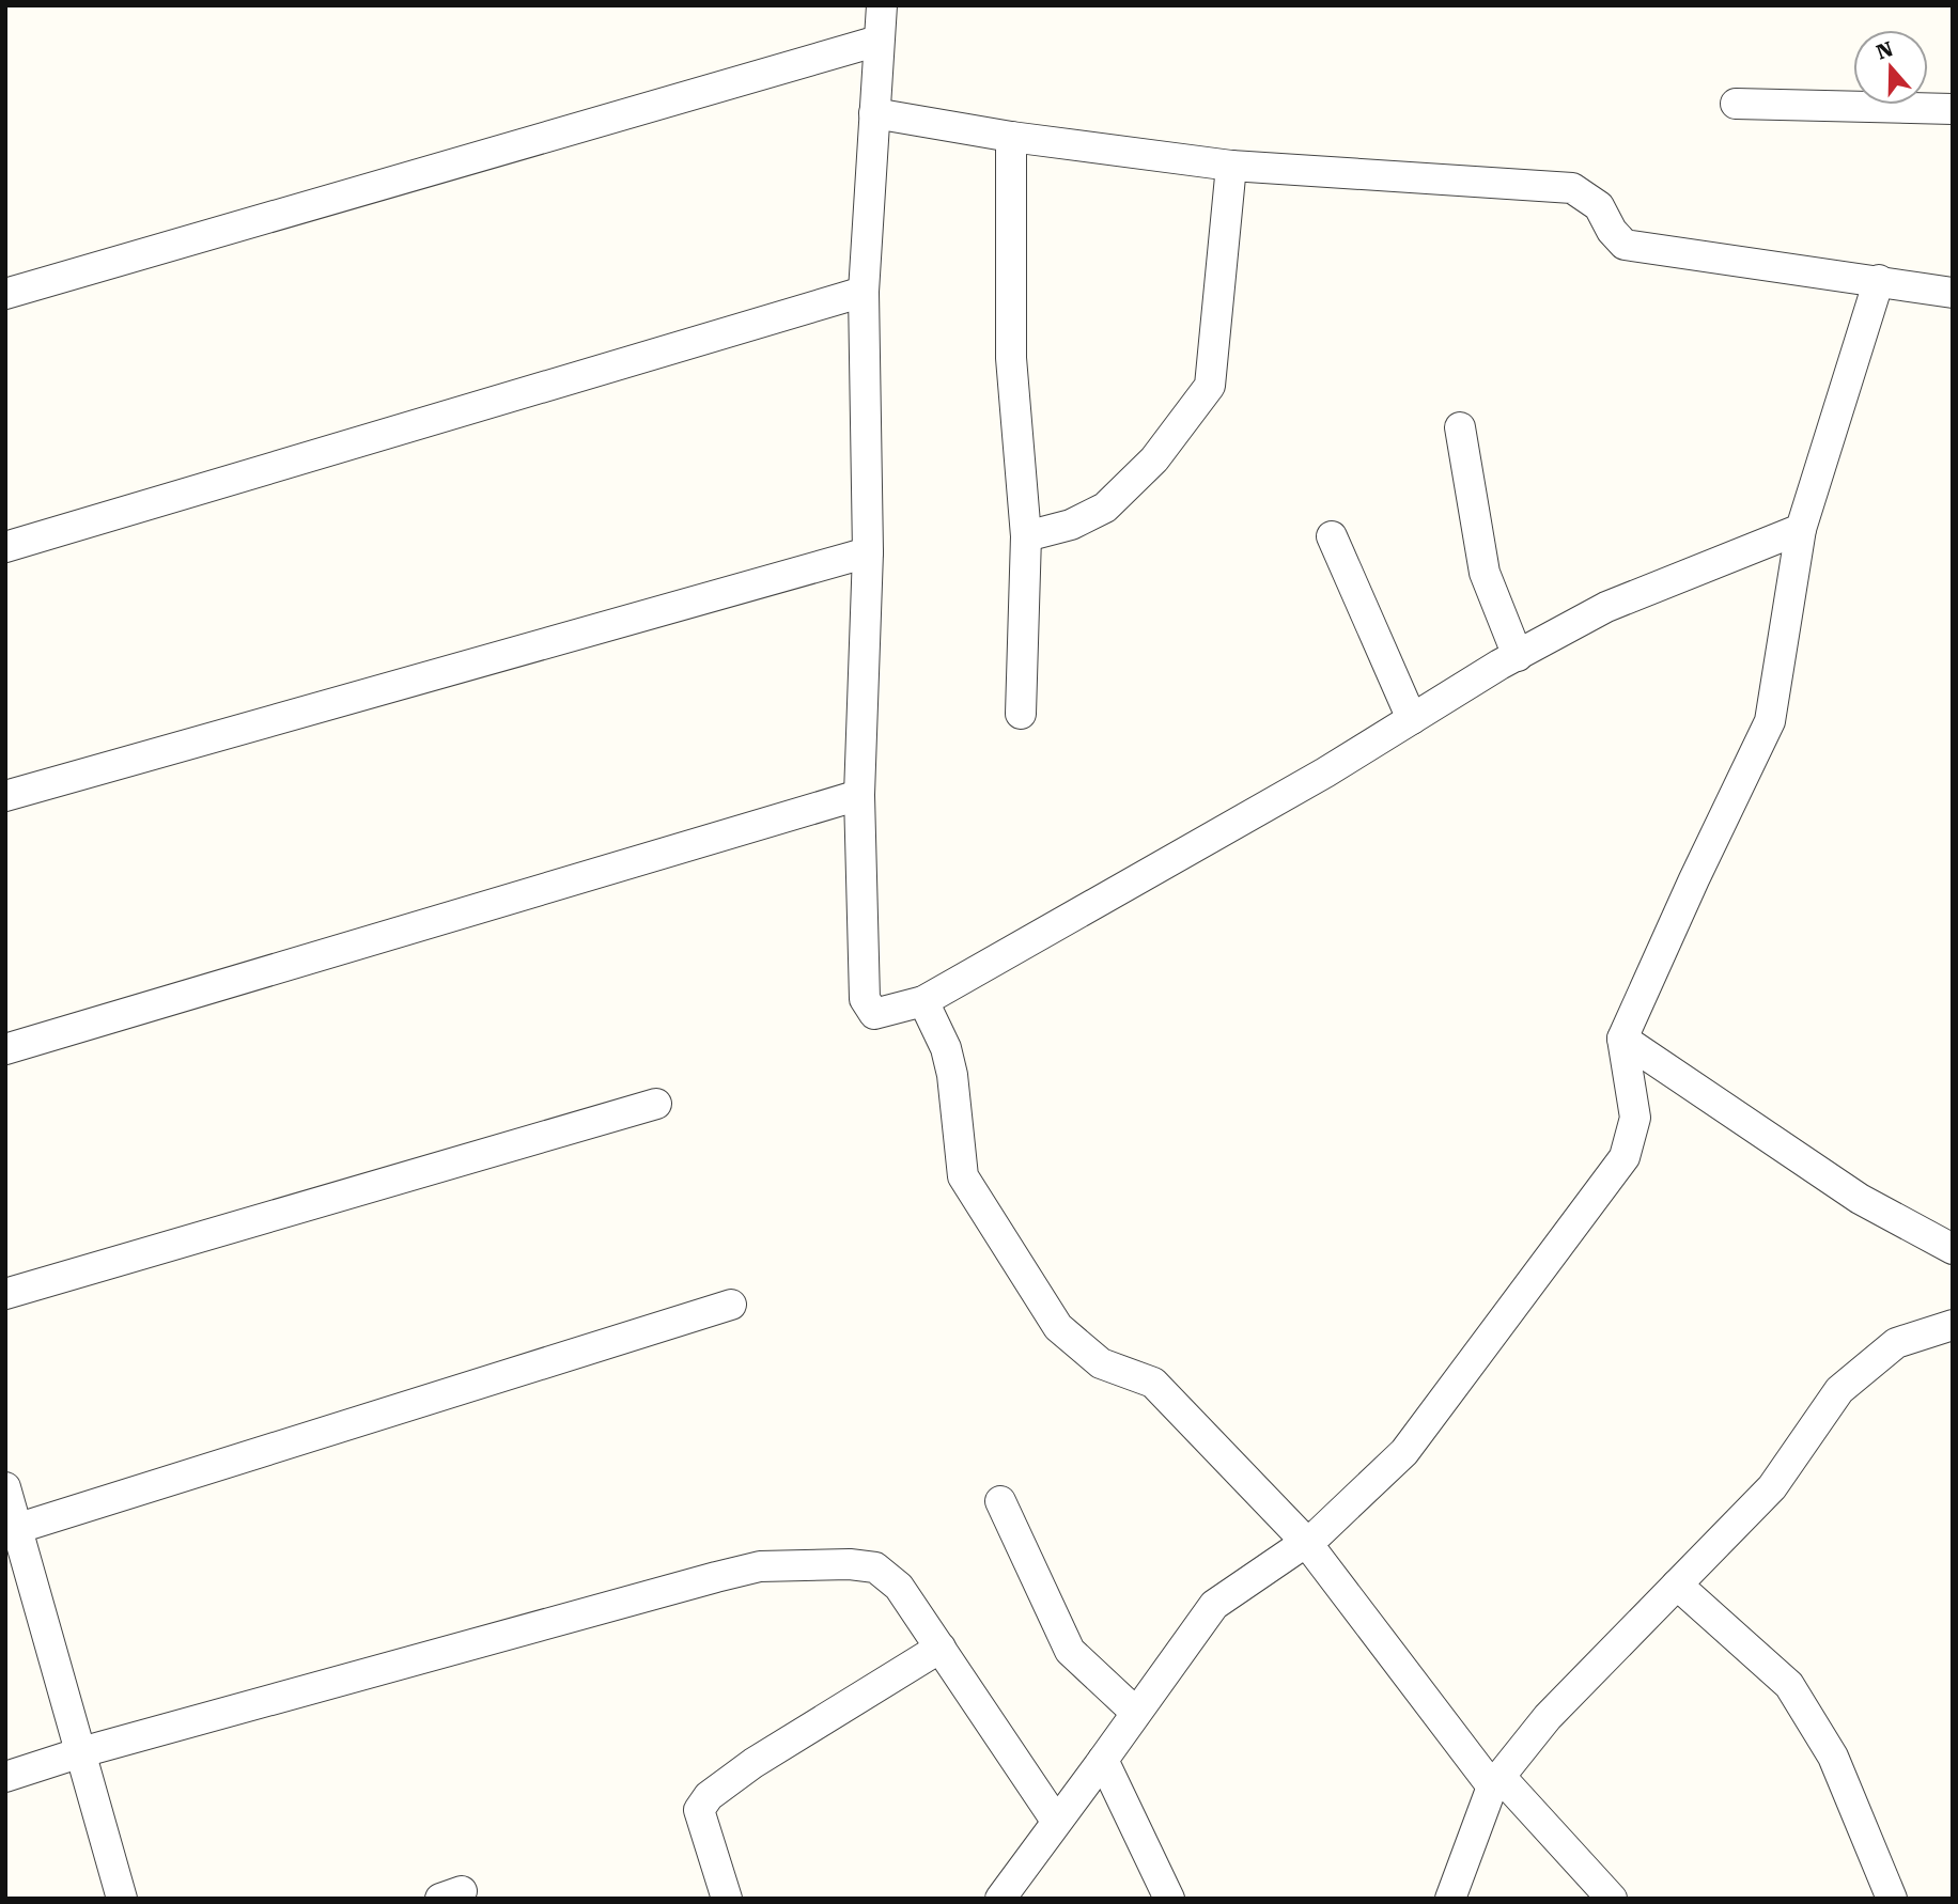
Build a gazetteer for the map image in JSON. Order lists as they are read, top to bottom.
{
  "north": "top"
}
